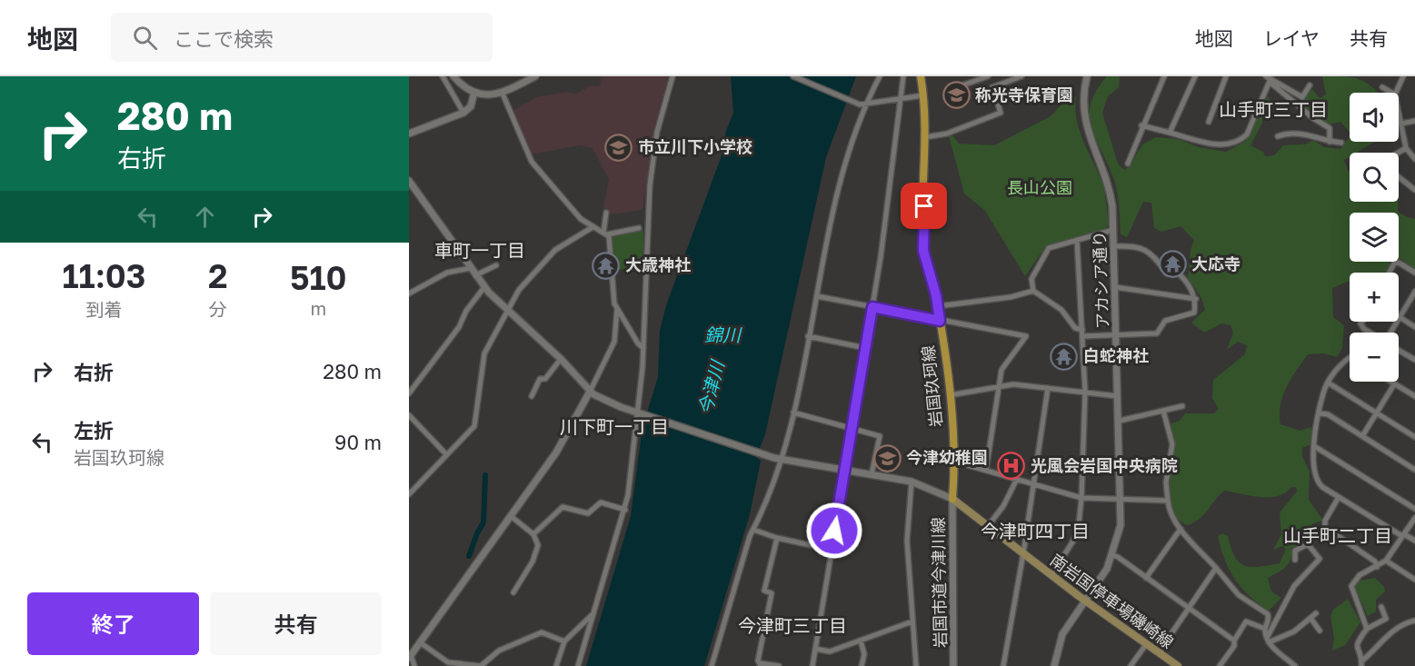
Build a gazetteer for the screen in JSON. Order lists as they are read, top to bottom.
{
  "streets": {
    "main road": ["岩国玖珂線", "南岩国停車場磯崎線"],
    "street": ["アカシア通り", "岩国市道今津川線"]
  },
  "crossings": [
    ["アカシア通り", "南岩国停車場磯崎線"],
    ["岩国玖珂線", "岩国市道今津川線"],
    ["岩国玖珂線", "南岩国停車場磯崎線"],
    ["岩国市道今津川線", "南岩国停車場磯崎線"]
  ],
  "districts": [
    "山手町三丁目",
    "車町一丁目",
    "川下町一丁目",
    "今津町四丁目",
    "山手町二丁目",
    "今津町三丁目"
  ],
  "water": ["錦川", "今津川"],
  "parks": ["長山公園"],
  "places": {
    "school or university": ["称光寺保育園", "市立川下小学校", "今津幼稚園"],
    "temple": ["大応寺", "大歳神社", "白蛇神社"],
    "hospital": ["光風会岩国中央病院"]
  },
  "page": {
    "header": "地図",
    "search": "ここで検索",
    "nav": ["地図", "レイヤ", "共有"],
    "turn": ["280 m", "右折"],
    "map_buttons": ["+", "−"],
    "eta": [
      "11:03",
      "到着",
      "2",
      "分",
      "510",
      "m"
    ],
    "list": [
      {
        "name": "右折",
        "value": "280 m"
      },
      {
        "name": "左折",
        "note": "岩国玖珂線",
        "value": "90 m"
      }
    ],
    "buttons": ["終了", "共有"]
  }
}
